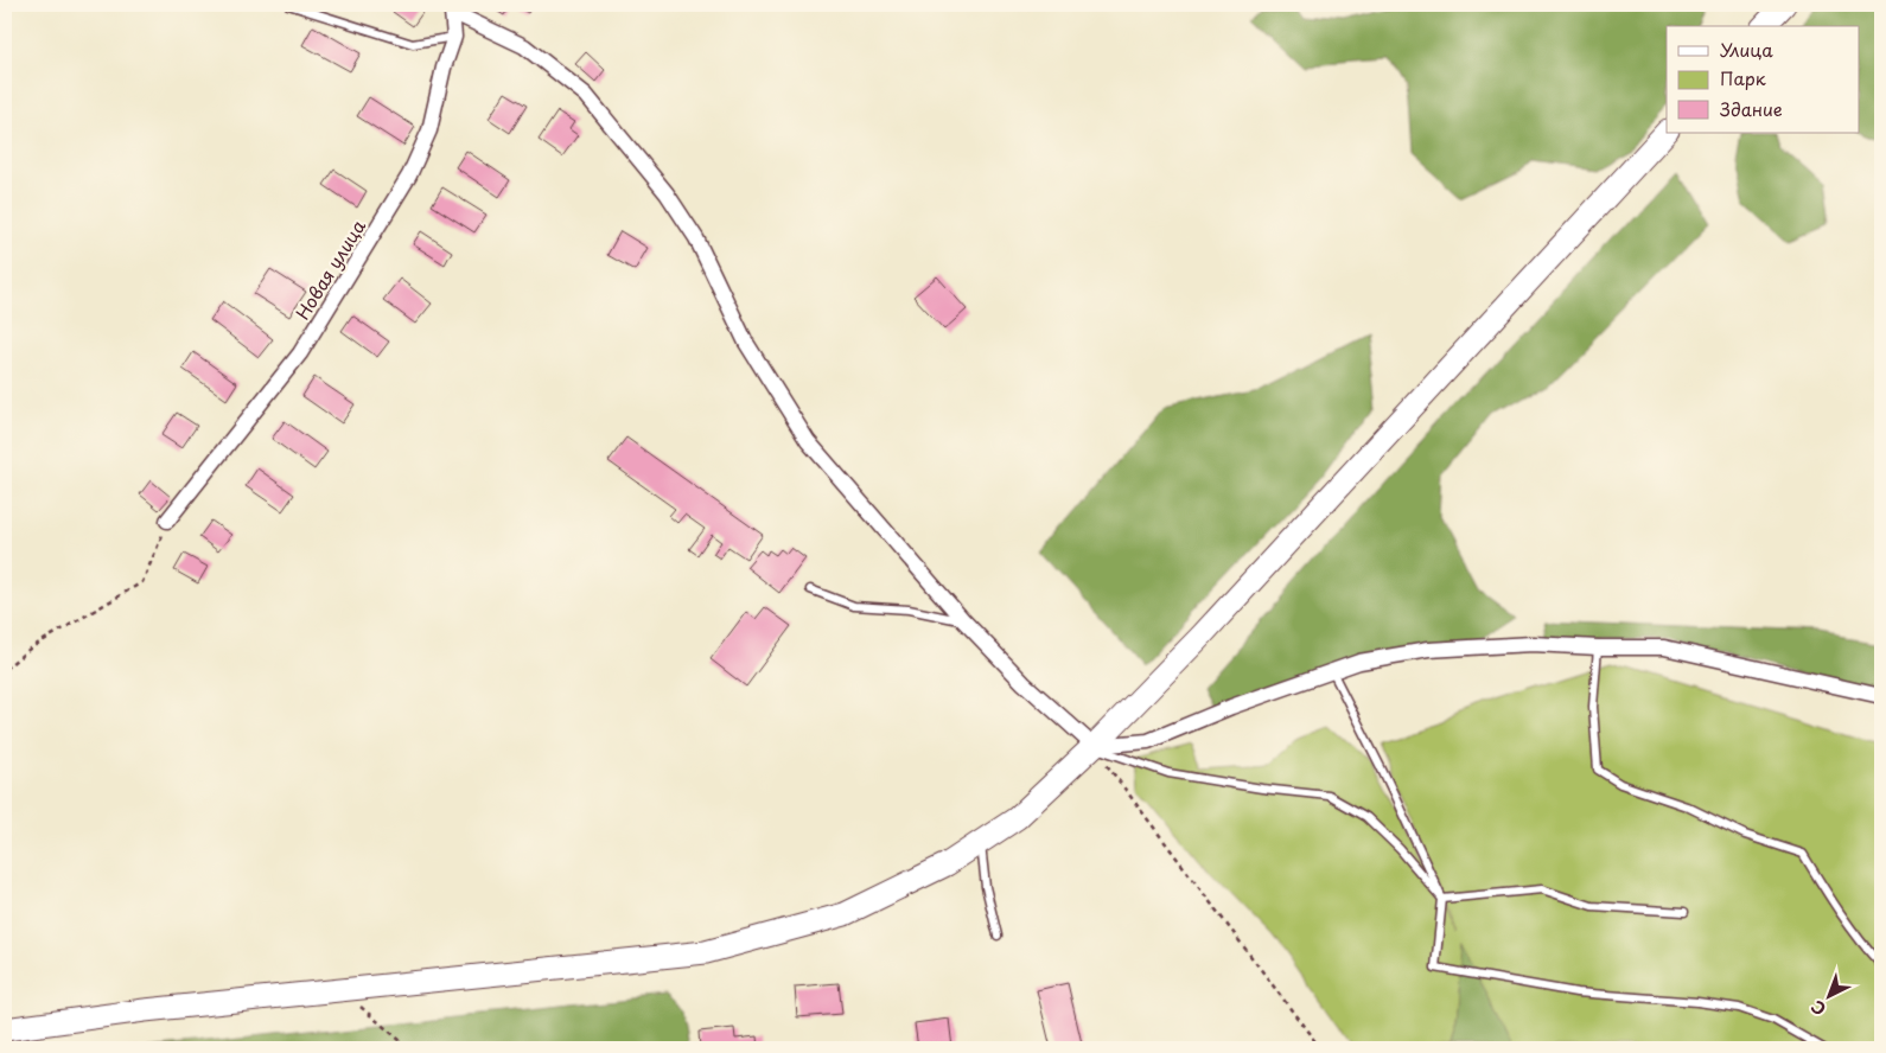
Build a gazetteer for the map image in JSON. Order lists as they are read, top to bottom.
{
  "streets": {
    "street": ["Новая улица"]
  },
  "legend": ["Улица", "Парк", "Здание"],
  "north": "bottom left"
}
